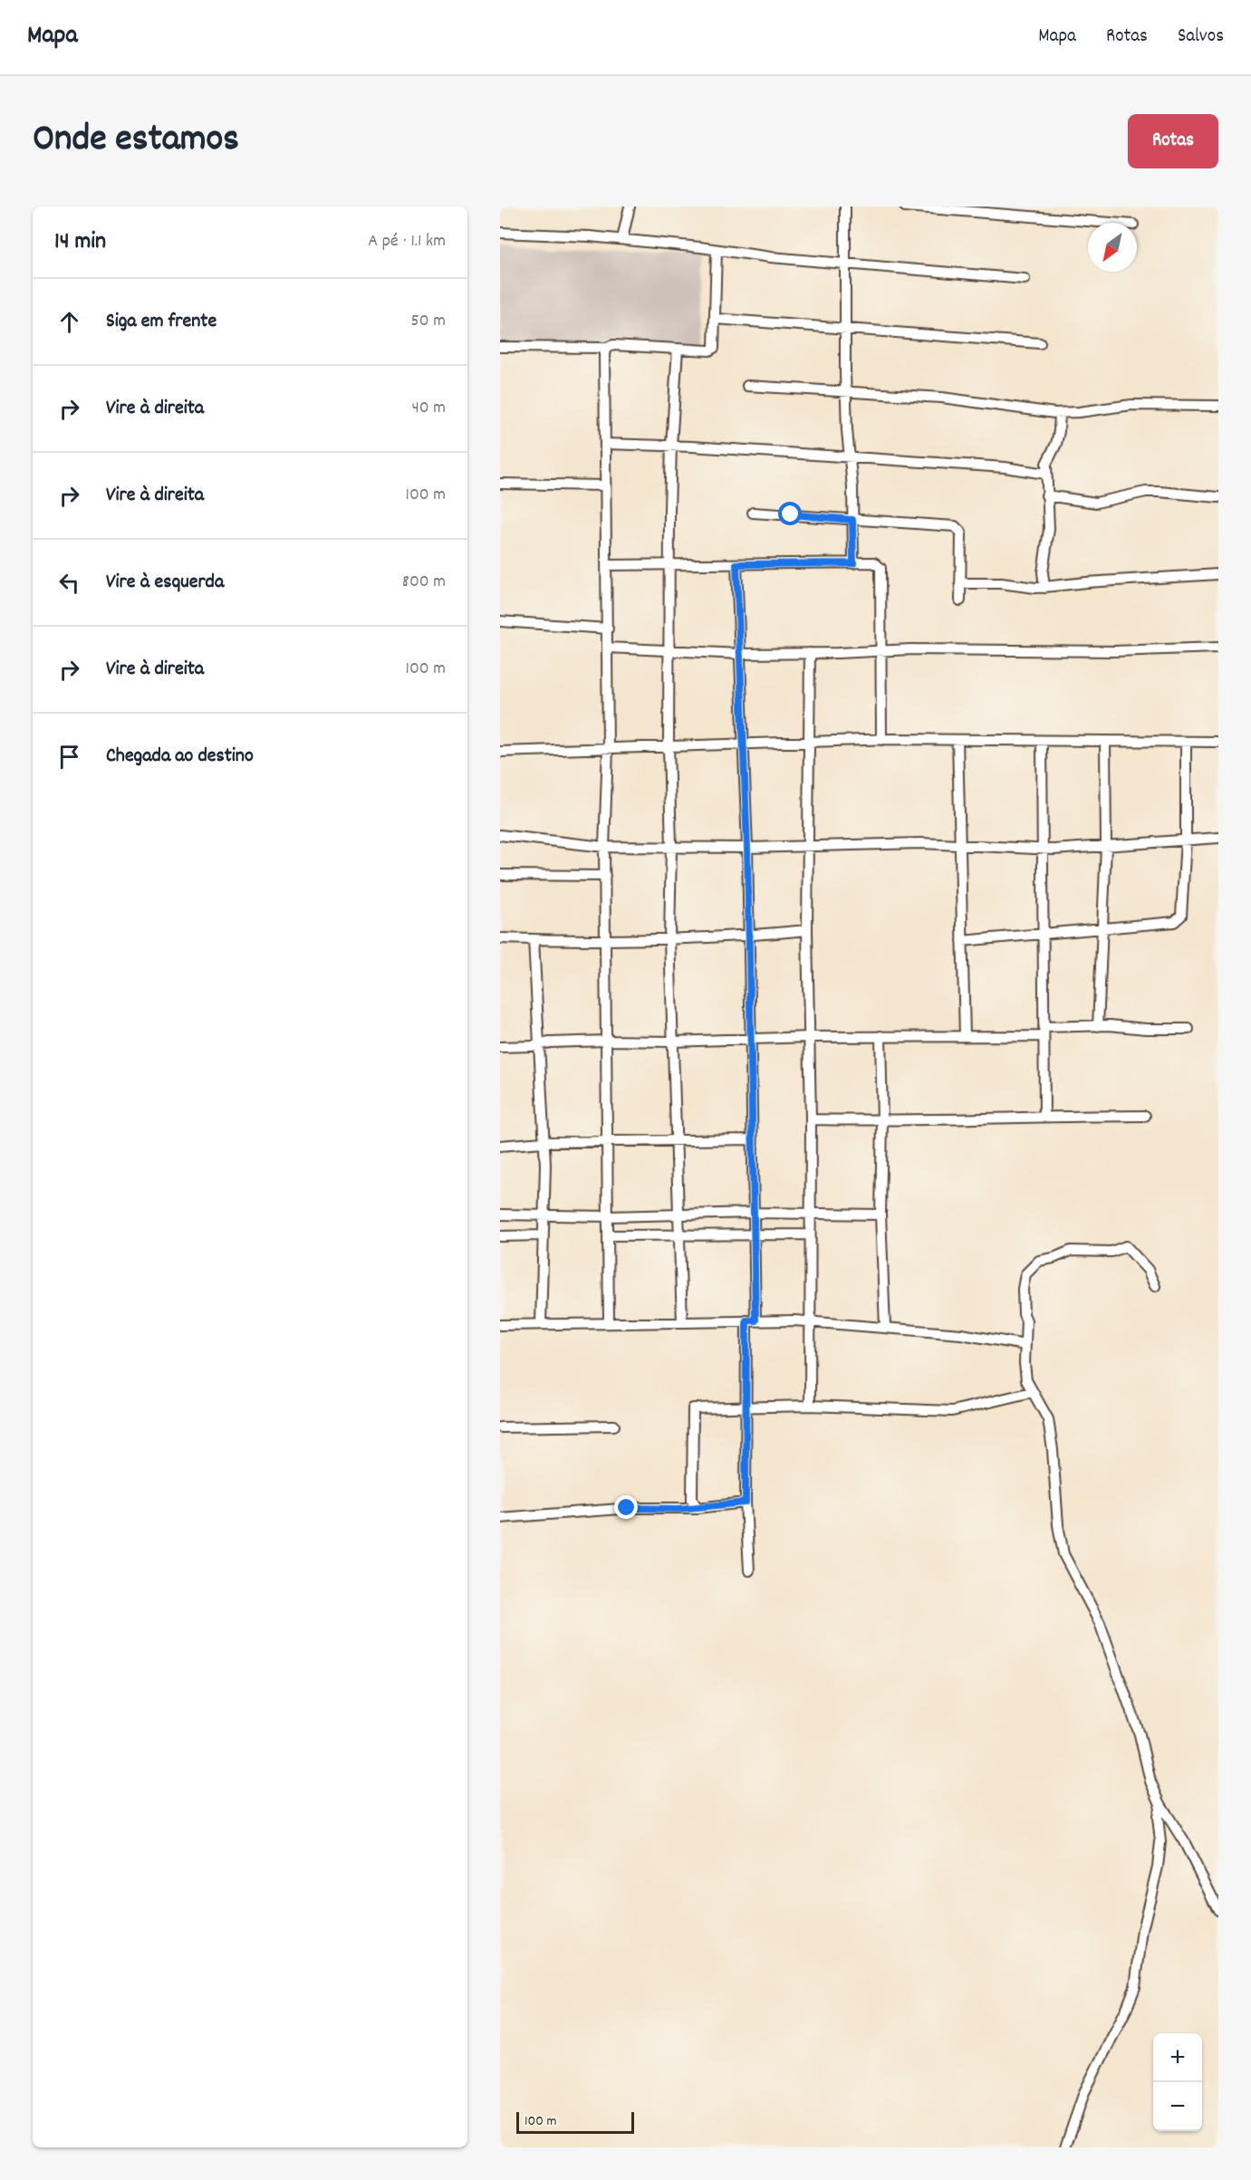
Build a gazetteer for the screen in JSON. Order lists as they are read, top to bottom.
{
  "scale_bar": "100 m",
  "north": "bottom left",
  "page": {
    "header": "Mapa",
    "nav": ["Mapa", "Rotas", "Salvos"],
    "title": "Onde estamos",
    "buttons": "Rotas",
    "heading": ["14 min", "A pé · 1.1 km"],
    "list": [
      ["Siga em frente", "50 m"],
      ["Vire à direita", "40 m"],
      ["Vire à direita", "100 m"],
      ["Vire à esquerda", "800 m"],
      ["Vire à direita", "100 m"],
      "Chegada ao destino"
    ],
    "map_buttons": ["+", "−"],
    "scale": "100 m"
  }
}
